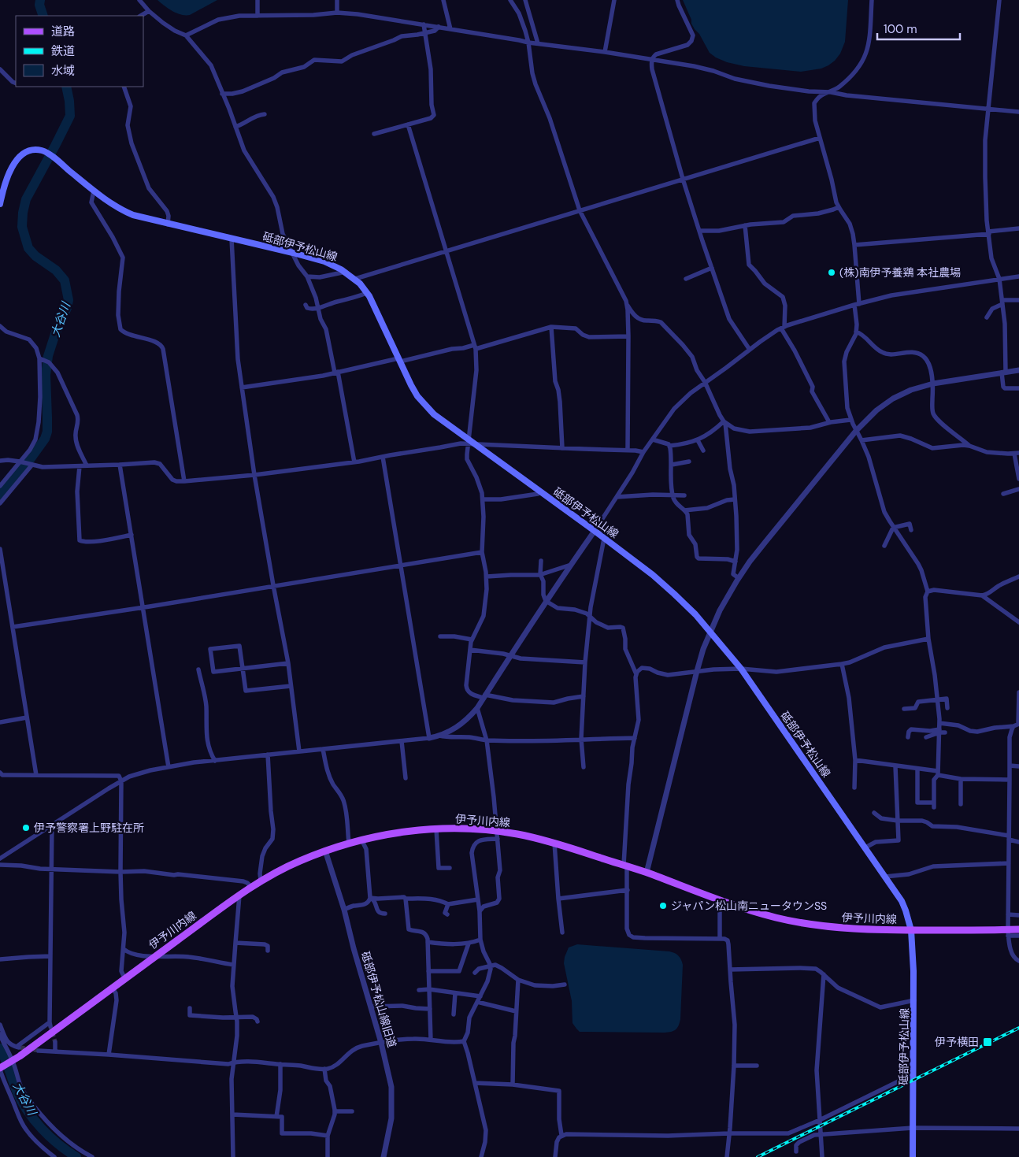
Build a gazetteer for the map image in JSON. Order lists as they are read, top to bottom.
{
  "streets": {
    "main road": ["砥部伊予松山線", "伊予川内線"],
    "street": ["砥部伊予松山線旧道"]
  },
  "crossings": [
    ["砥部伊予松山線", "伊予川内線"],
    ["伊予川内線", "砥部伊予松山線旧道"]
  ],
  "water": ["大谷川"],
  "places": {
    "other": ["(株)南伊予養鶏 本社農場", "伊予警察署上野駐在所", "ジャパン松山南ニュータウンSS"],
    "transit": ["伊予横田"]
  },
  "legend": ["道路", "鉄道", "水域"],
  "scale_bar": "100 m"
}
